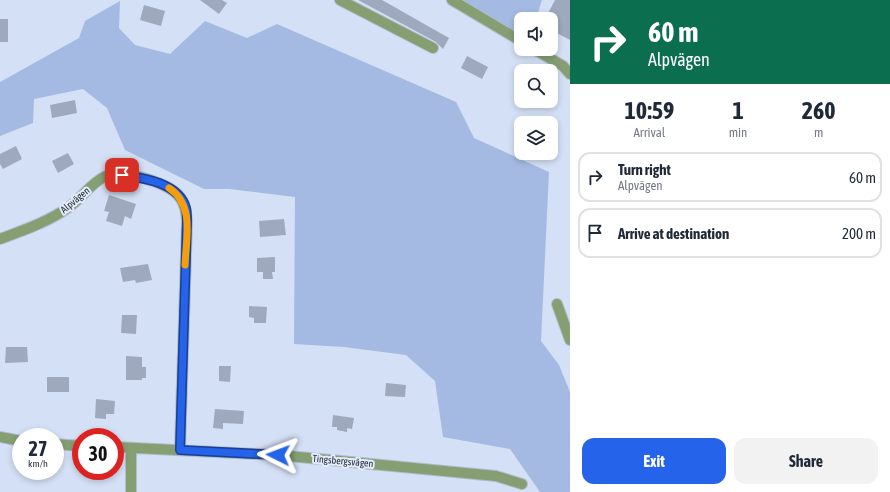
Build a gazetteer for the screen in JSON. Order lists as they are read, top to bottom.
{
  "streets": {
    "street": ["Alpvägen", "Tingsbergsvägen"]
  },
  "crossings": [
    ["Alpvägen", "Tingsbergsvägen"]
  ],
  "page": {
    "turn": ["60 m", "Alpvägen"],
    "eta": [
      "10:59",
      "Arrival",
      "1",
      "min",
      "260",
      "m"
    ],
    "list": [
      {
        "name": "Turn right",
        "note": "Alpvägen",
        "value": "60 m"
      },
      {
        "name": "Arrive at destination",
        "value": "200 m"
      }
    ],
    "speed": "27 km/h",
    "limit": "30",
    "buttons": ["Exit", "Share"]
  }
}
